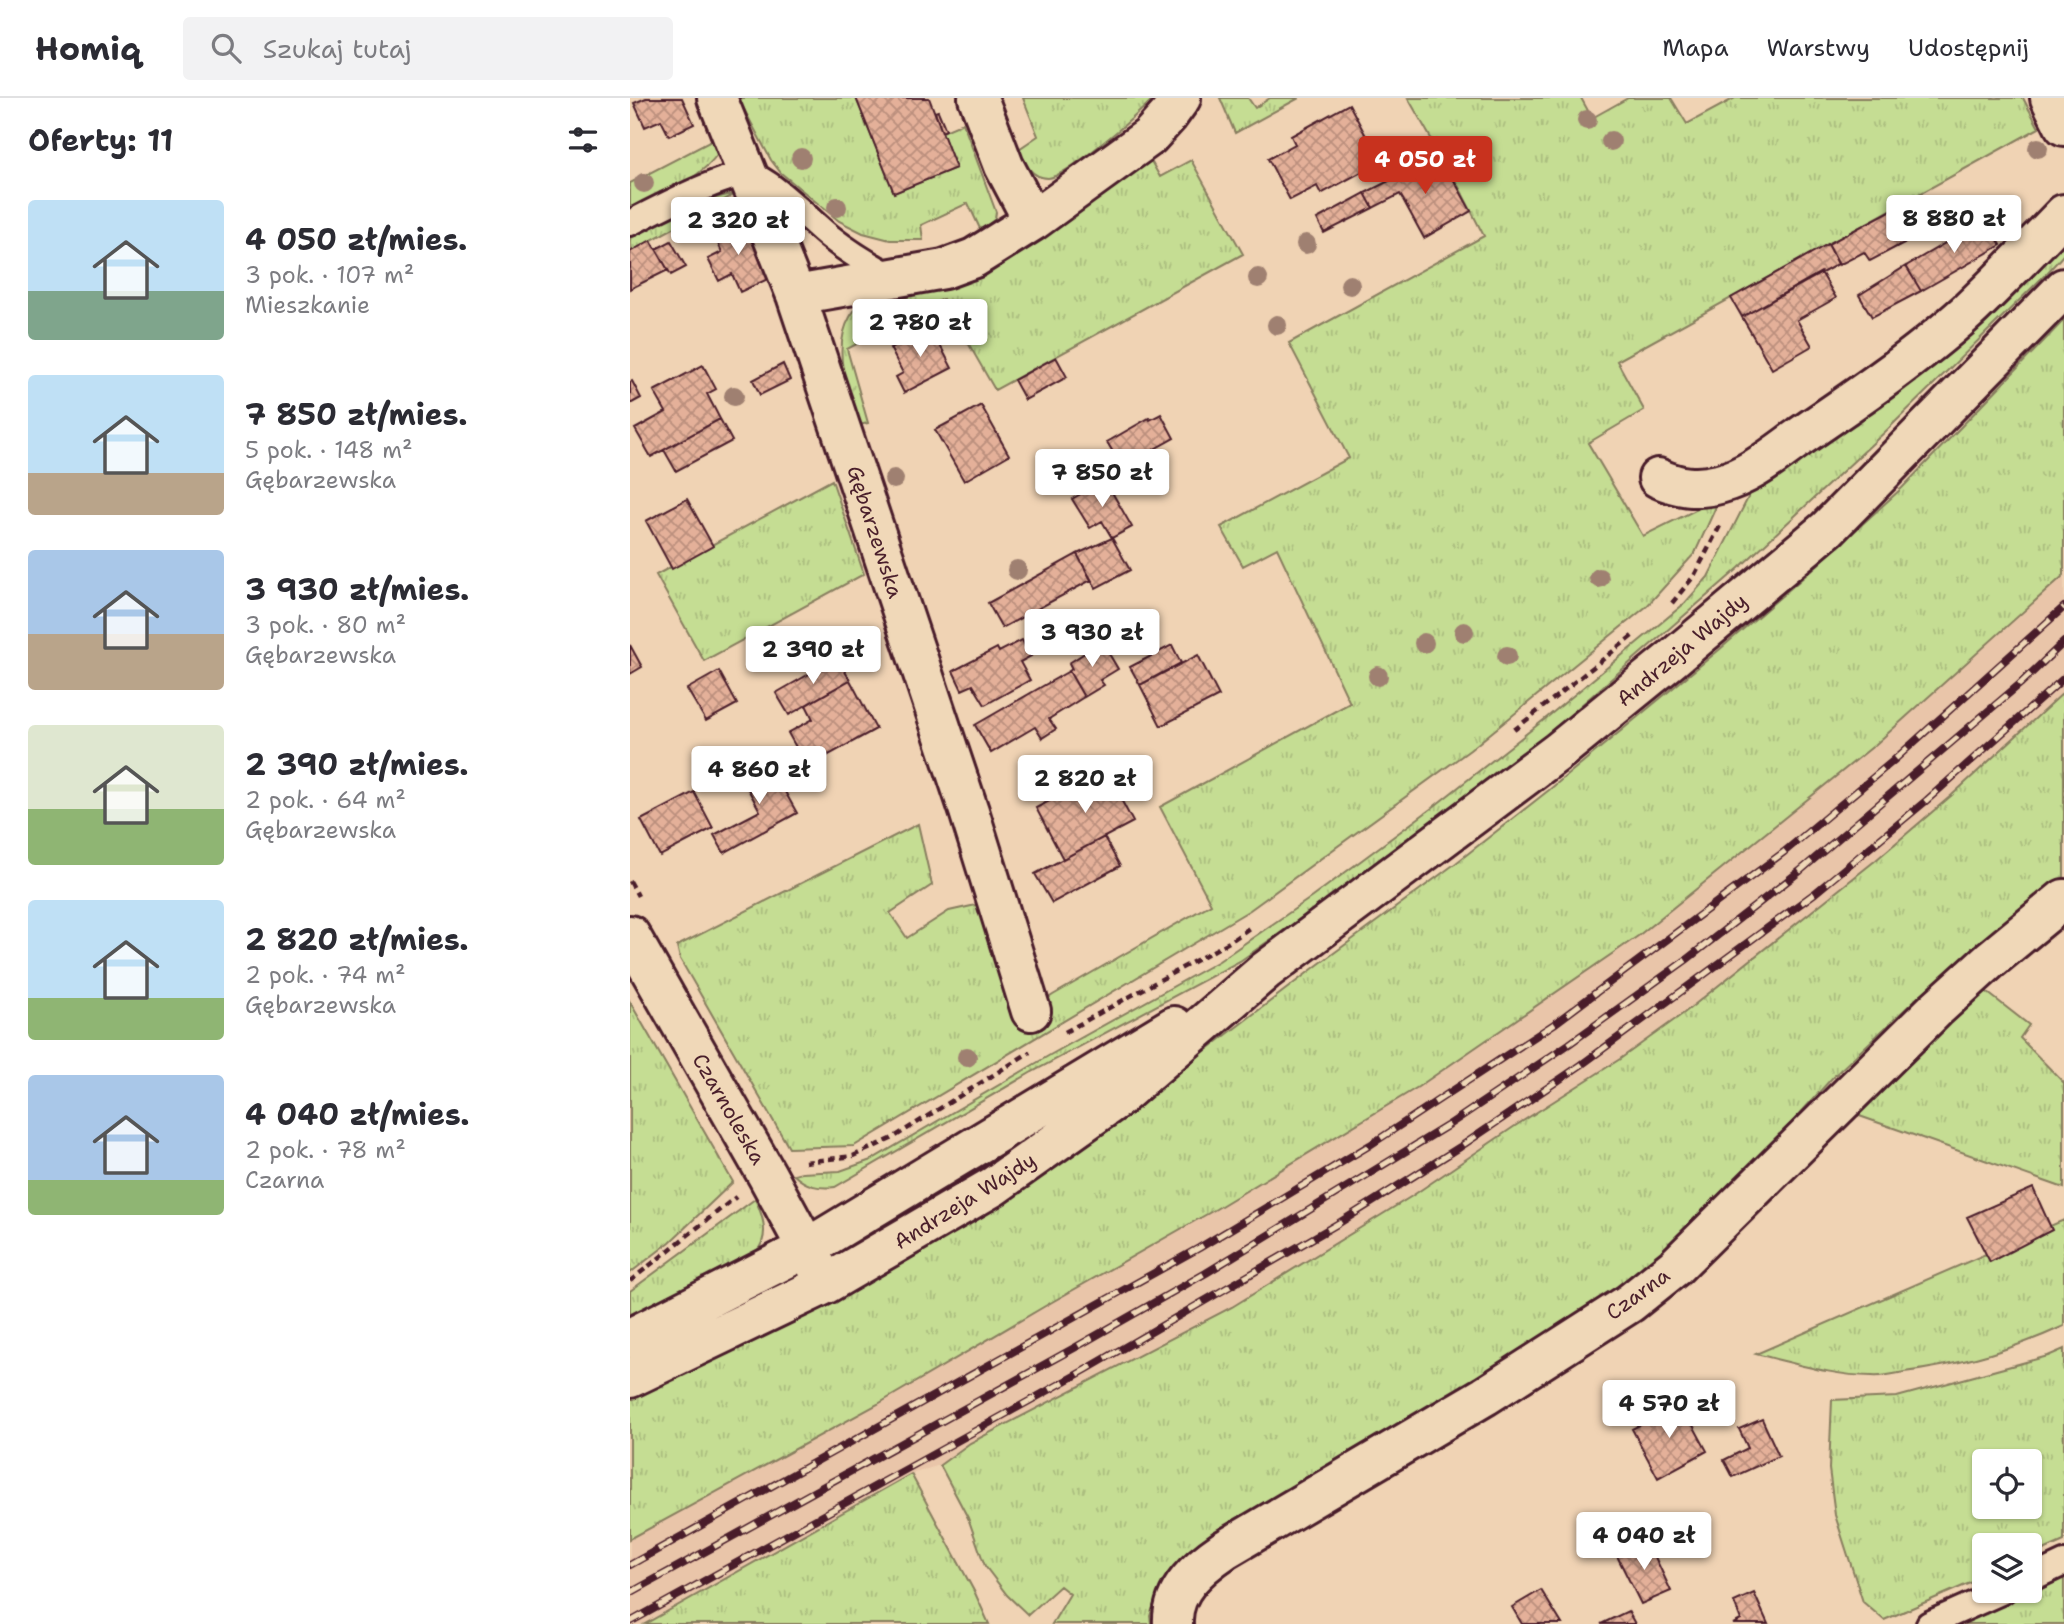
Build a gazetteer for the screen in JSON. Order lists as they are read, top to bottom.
{
  "streets": {
    "street": [
      "Gębarzewska",
      "Andrzeja Wajdy",
      "Czarnoleska",
      "Czarna"
    ]
  },
  "crossings": [
    ["Andrzeja Wajdy", "Czarnoleska"]
  ],
  "page": {
    "header": "Homiq",
    "search": "Szukaj tutaj",
    "nav": ["Mapa", "Warstwy", "Udostępnij"],
    "heading": "Oferty: 11",
    "price": [
      "4 050 zł",
      "8 880 zł",
      "2 320 zł",
      "2 780 zł",
      "7 850 zł",
      "3 930 zł",
      "2 390 zł",
      "4 860 zł",
      "2 820 zł",
      "4 570 zł",
      "4 040 zł"
    ],
    "list": [
      {
        "name": "4 050 zł/mies.",
        "note": "3 pok. · 107 m² · Mieszkanie"
      },
      {
        "name": "7 850 zł/mies.",
        "note": "5 pok. · 148 m² · Gębarzewska"
      },
      {
        "name": "3 930 zł/mies.",
        "note": "3 pok. · 80 m² · Gębarzewska"
      },
      {
        "name": "2 390 zł/mies.",
        "note": "2 pok. · 64 m² · Gębarzewska"
      },
      {
        "name": "2 820 zł/mies.",
        "note": "2 pok. · 74 m² · Gębarzewska"
      },
      {
        "name": "4 040 zł/mies.",
        "note": "2 pok. · 78 m² · Czarna"
      }
    ]
  }
}
